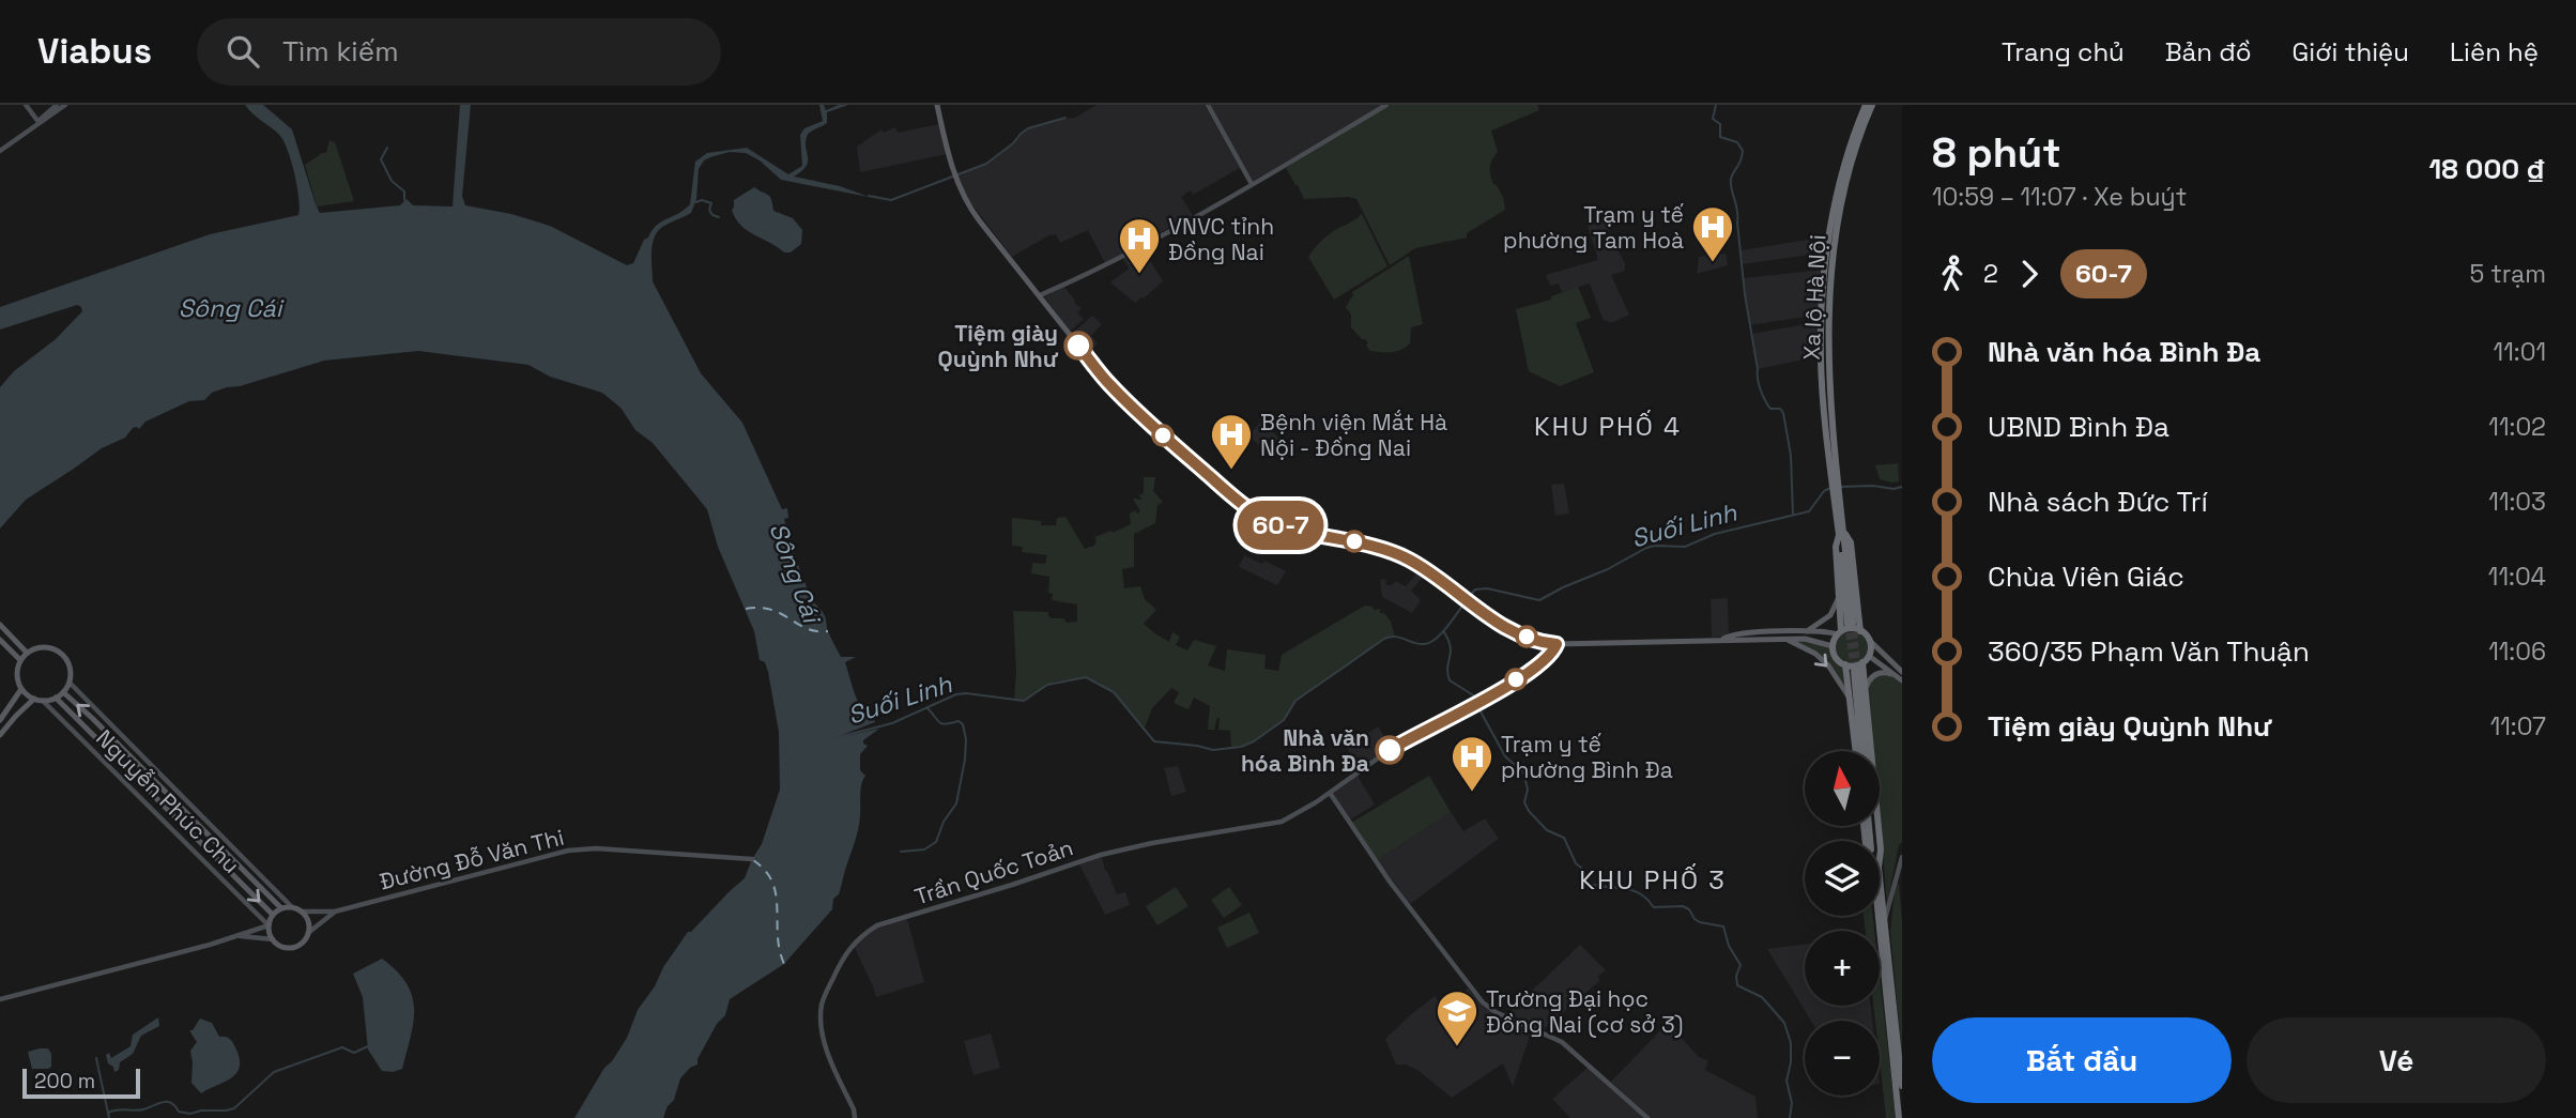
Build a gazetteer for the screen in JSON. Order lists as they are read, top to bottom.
{
  "streets": {
    "highway": ["Xa lộ Hà Nội"],
    "main road": ["Nguyễn Phúc Chu"],
    "street": ["Đường Đỗ Văn Thi", "Trần Quốc Toản"]
  },
  "crossings": [
    ["Nguyễn Phúc Chu", "Đường Đỗ Văn Thi"]
  ],
  "districts": ["KHU PHỐ 4", "KHU PHỐ 3"],
  "water": ["Sông Cái", "Suối Linh"],
  "places": {
    "hospital": [
      "Trạm y tế phường Tam Hoà",
      "VNVC tỉnh Đồng Nai",
      "Bệnh viện Mắt Hà Nội - Đồng Nai",
      "Trạm y tế phường Bình Đa"
    ],
    "other": ["Tiệm giày Quỳnh Như", "Nhà văn hóa Bình Đa"],
    "school or university": ["Trường Đại học Đồng Nai (cơ sở 3)"]
  },
  "lines": ["bus line 60-7"],
  "scale_bar": "200 m",
  "north": "top",
  "page": {
    "header": "Viabus",
    "search": "Tìm kiếm",
    "nav": [
      "Trang chủ",
      "Bản đồ",
      "Giới thiệu",
      "Liên hệ"
    ],
    "on_map": "60-7",
    "heading": ["8 phút", "10:59 – 11:07 · Xe buýt", "18 000 ₫"],
    "legs": ["2", "60-7", "5 trạm"],
    "list": [
      {
        "name": "Nhà văn hóa Bình Đa",
        "value": "11:01"
      },
      {
        "name": "UBND Bình Đa",
        "value": "11:02"
      },
      {
        "name": "Nhà sách Đức Trí",
        "value": "11:03"
      },
      {
        "name": "Chùa Viên Giác",
        "value": "11:04"
      },
      {
        "name": "360/35 Phạm Văn Thuận",
        "value": "11:06"
      },
      {
        "name": "Tiệm giày Quỳnh Như",
        "value": "11:07"
      }
    ],
    "map_buttons": ["+", "−"],
    "buttons": ["Bắt đầu", "Vé"],
    "scale": "200 m"
  }
}
